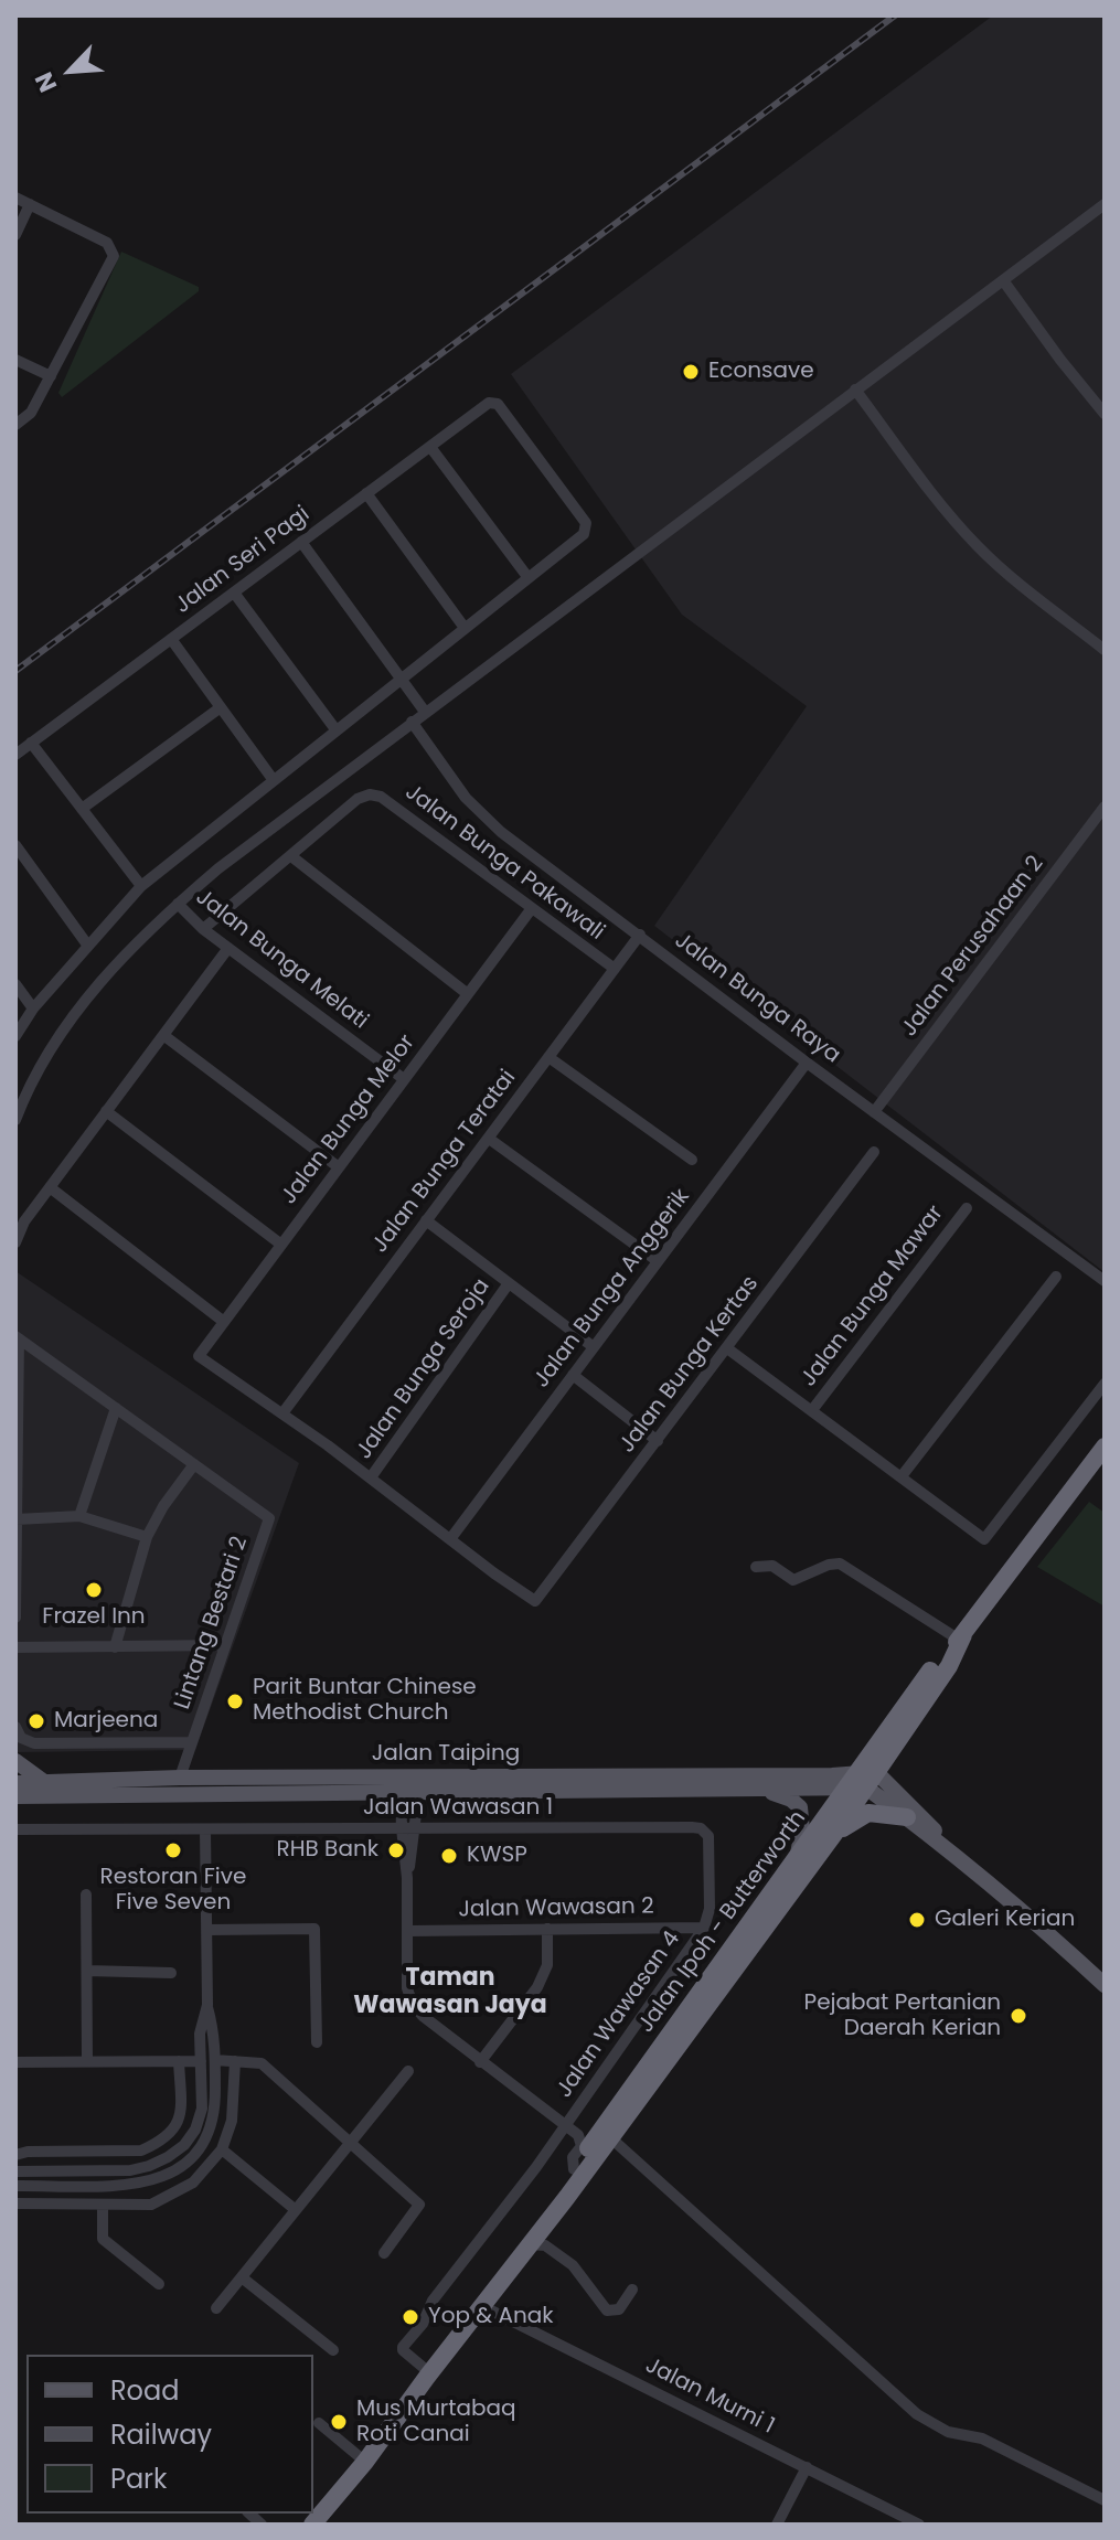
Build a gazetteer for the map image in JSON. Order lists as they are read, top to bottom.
{
  "streets": {
    "highway": ["Jalan Ipoh - Butterworth"],
    "main road": ["Jalan Taiping"],
    "street": [
      "Jalan Seri Pagi",
      "Jalan Bunga Pakawali",
      "Jalan Perusahaan 2",
      "Jalan Bunga Melati",
      "Jalan Bunga Raya",
      "Jalan Bunga Melor",
      "Jalan Bunga Teratai",
      "Jalan Bunga Anggerik",
      "Jalan Bunga Mawar",
      "Jalan Bunga Kertas",
      "Jalan Bunga Seroja",
      "Lintang Bestari 2",
      "Jalan Wawasan 1",
      "Jalan Wawasan 2",
      "Jalan Wawasan 4",
      "Jalan Murni 1"
    ]
  },
  "crossings": [
    ["Jalan Bunga Pakawali", "Jalan Bunga Melati"],
    ["Jalan Bunga Pakawali", "Jalan Bunga Melor"],
    ["Jalan Bunga Pakawali", "Jalan Bunga Teratai"],
    ["Jalan Perusahaan 2", "Jalan Bunga Raya"],
    ["Jalan Bunga Melati", "Jalan Bunga Melor"],
    ["Jalan Bunga Raya", "Jalan Bunga Teratai"],
    ["Jalan Bunga Raya", "Jalan Bunga Anggerik"],
    ["Jalan Bunga Melor", "Jalan Bunga Teratai"],
    ["Jalan Bunga Anggerik", "Jalan Bunga Kertas"],
    ["Lintang Bestari 2", "Jalan Taiping"],
    ["Jalan Taiping", "Jalan Ipoh - Butterworth"],
    ["Jalan Wawasan 1", "Jalan Wawasan 2"],
    ["Jalan Wawasan 1", "Jalan Wawasan 4"],
    ["Jalan Wawasan 2", "Jalan Wawasan 4"],
    ["Jalan Ipoh - Butterworth", "Jalan Wawasan 4"],
    ["Jalan Ipoh - Butterworth", "Jalan Murni 1"]
  ],
  "districts": ["Taman Wawasan Jaya"],
  "places": [
    "Econsave",
    "Frazel Inn",
    "Parit Buntar Chinese Methodist Church",
    "Marjeena",
    "Restoran Five Five Seven",
    "RHB Bank",
    "KWSP",
    "Galeri Kerian",
    "Pejabat Pertanian Daerah Kerian",
    "Yop & Anak",
    "Mus Murtabaq Roti Canai"
  ],
  "legend": ["Road", "Railway", "Park"],
  "north": "bottom left"
}
